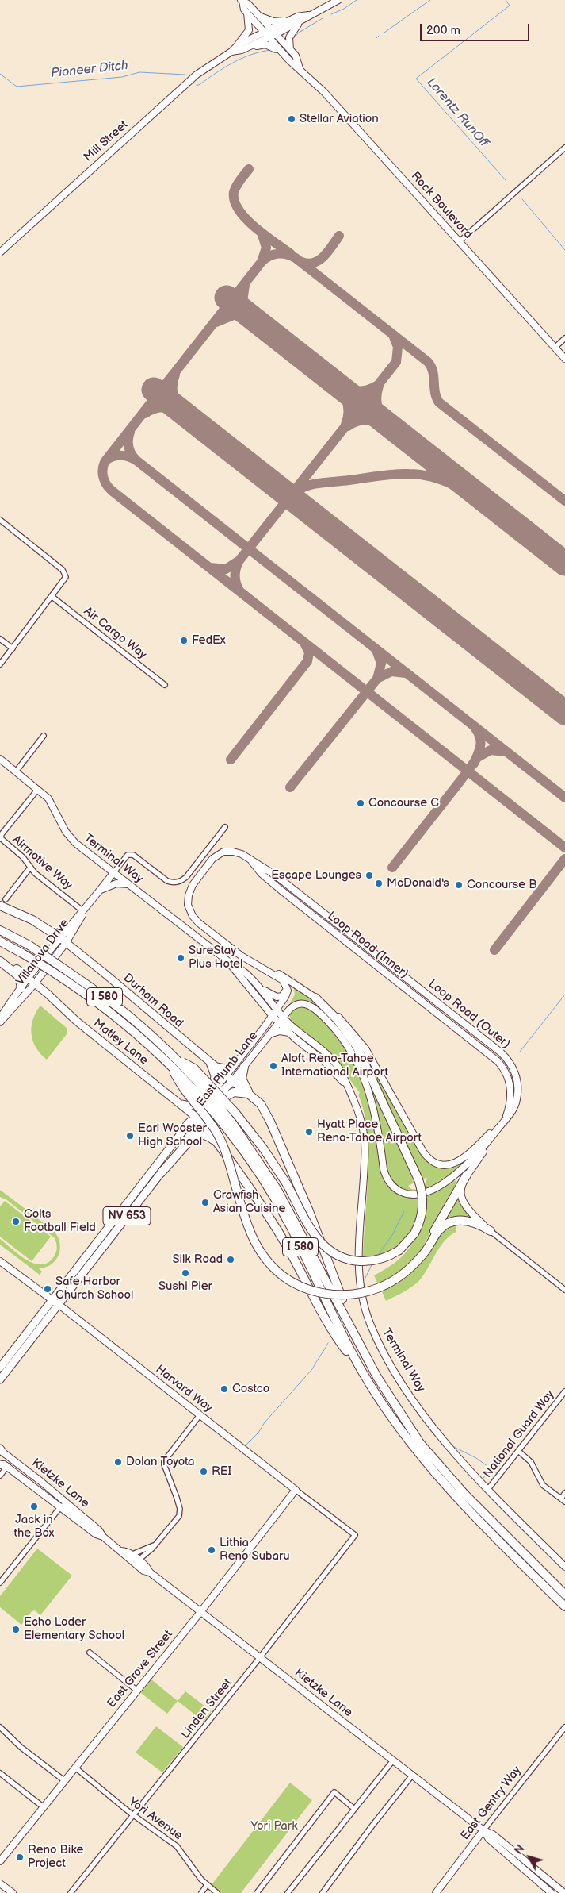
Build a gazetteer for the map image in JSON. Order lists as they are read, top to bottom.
{
  "streets": {
    "highway": ["I 580"],
    "main road": [
      "Mill Street",
      "Rock Boulevard",
      "Terminal Way",
      "Villanova Drive",
      "Durham Road",
      "Loop Road (Outer)",
      "Matley Lane",
      "East Plumb Lane",
      "NV 653",
      "Harvard Way",
      "Kietzke Lane",
      "East Grove Street",
      "East Gentry Way"
    ],
    "street": [
      "Air Cargo Way",
      "Airmotive Way",
      "National Guard Way",
      "Linden Street",
      "Yori Avenue"
    ]
  },
  "crossings": [
    ["Mill Street", "Rock Boulevard"],
    ["Terminal Way", "Airmotive Way"],
    ["Terminal Way", "Villanova Drive"],
    ["Terminal Way", "Loop Road (Outer)"],
    ["Terminal Way", "East Plumb Lane"],
    ["Terminal Way", "National Guard Way"],
    ["Airmotive Way", "Villanova Drive"],
    ["Villanova Drive", "Durham Road"],
    ["Villanova Drive", "Matley Lane"],
    ["Durham Road", "East Plumb Lane"],
    ["Loop Road (Outer)", "East Plumb Lane"],
    ["Matley Lane", "East Plumb Lane"],
    ["Matley Lane", "NV 653"],
    ["East Plumb Lane", "NV 653"],
    ["NV 653", "Harvard Way"],
    ["Harvard Way", "East Grove Street"],
    ["Harvard Way", "Linden Street"],
    ["Kietzke Lane", "East Grove Street"],
    ["Kietzke Lane", "Linden Street"],
    ["Kietzke Lane", "East Gentry Way"],
    ["East Grove Street", "Yori Avenue"],
    ["Linden Street", "Yori Avenue"]
  ],
  "water": ["Pioneer Ditch", "Lorentz RunOff"],
  "parks": ["Yori Park"],
  "places": [
    "Stellar Aviation",
    "FedEx",
    "Concourse C",
    "Escape Lounges",
    "McDonald's",
    "Concourse B",
    "SureStay Plus Hotel",
    "Aloft Reno-Tahoe International Airport",
    "Hyatt Place Reno-Tahoe Airport",
    "Earl Wooster High School",
    "Crawfish Asian Cuisine",
    "Colts Football Field",
    "Silk Road",
    "Sushi Pier",
    "Safe Harbor Church School",
    "Costco",
    "Dolan Toyota",
    "REI",
    "Jack in the Box",
    "Lithia Reno Subaru",
    "Echo Loder Elementary School",
    "Reno Bike Project"
  ],
  "scale_bar": "200 m",
  "north": "top left"
}
